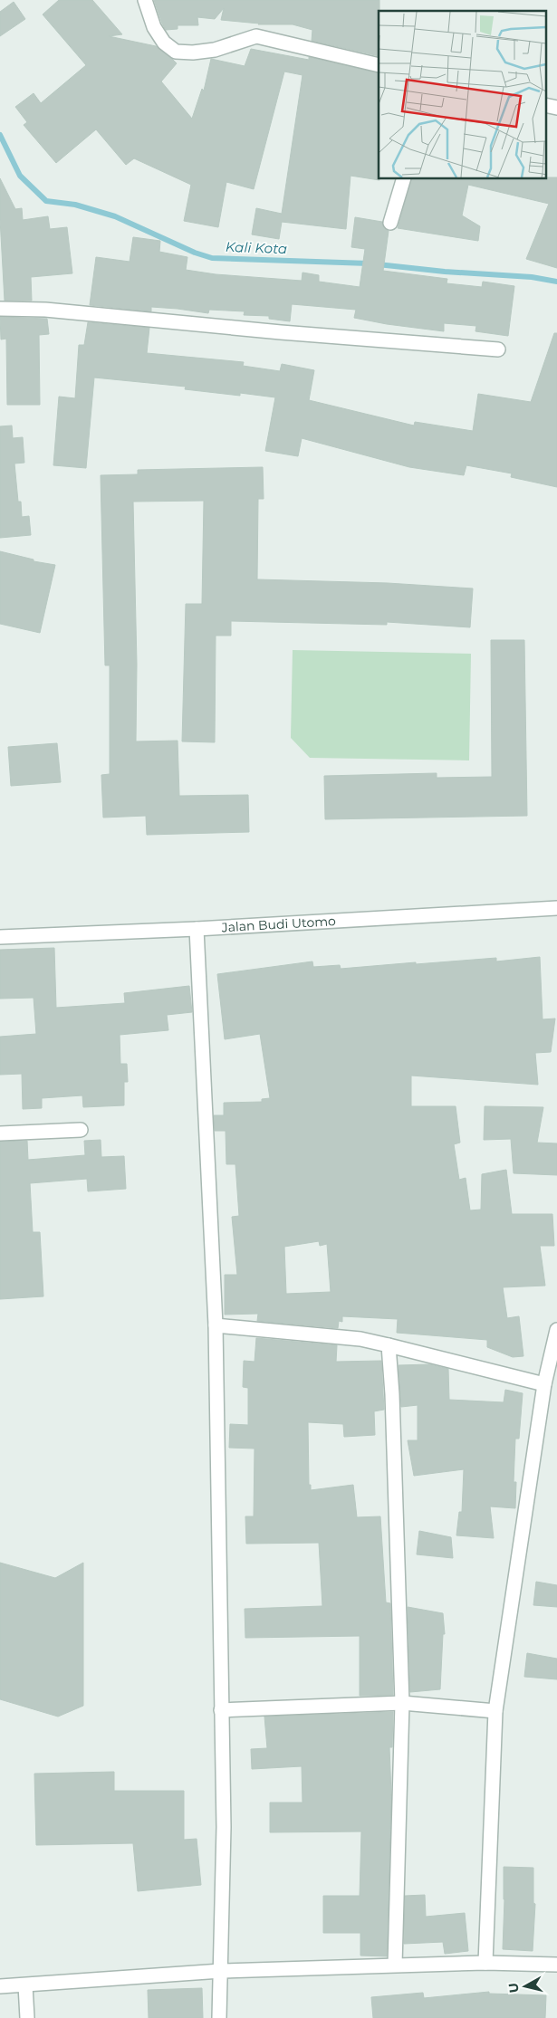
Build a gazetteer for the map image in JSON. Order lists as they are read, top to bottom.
{
  "streets": {
    "street": ["Jalan Budi Utomo"]
  },
  "water": ["Kali Kota"],
  "north": "left"
}
